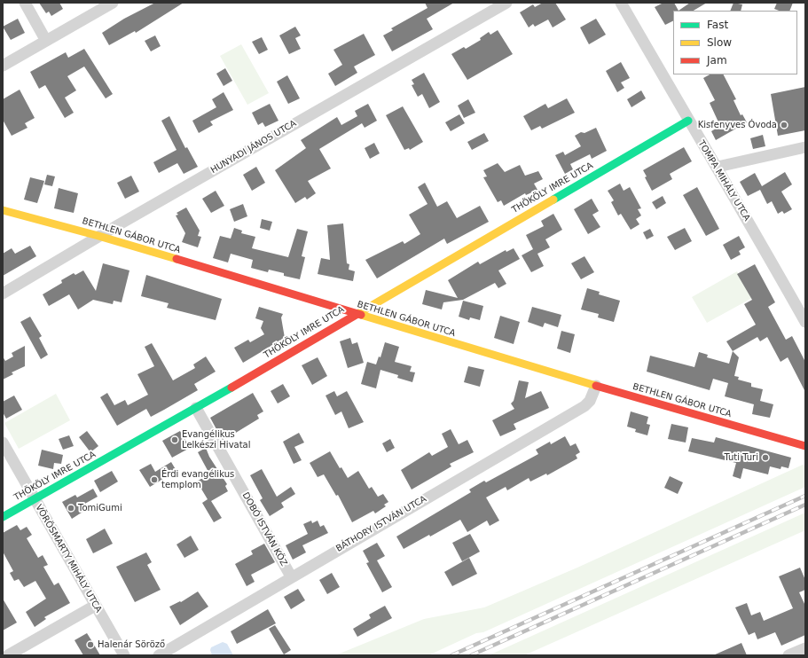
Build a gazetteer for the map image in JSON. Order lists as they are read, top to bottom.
{
  "streets": {
    "street": [
      "HUNYADI JÁNOS UTCA",
      "TOMPA MIHÁLY UTCA",
      "THÖKÖLY IMRE UTCA",
      "BETHLEN GÁBOR UTCA",
      "BÁTHORY ISTVÁN UTCA",
      "DOBÓ ISTVÁN KÖZ",
      "VÖRÖSMARTY MIHÁLY UTCA"
    ]
  },
  "crossings": [
    ["HUNYADI JÁNOS UTCA", "BETHLEN GÁBOR UTCA"],
    ["TOMPA MIHÁLY UTCA", "THÖKÖLY IMRE UTCA"],
    ["THÖKÖLY IMRE UTCA", "BETHLEN GÁBOR UTCA"],
    ["THÖKÖLY IMRE UTCA", "DOBÓ ISTVÁN KÖZ"],
    ["THÖKÖLY IMRE UTCA", "VÖRÖSMARTY MIHÁLY UTCA"],
    ["BETHLEN GÁBOR UTCA", "BÁTHORY ISTVÁN UTCA"],
    ["BÁTHORY ISTVÁN UTCA", "DOBÓ ISTVÁN KÖZ"]
  ],
  "places": [
    "Kisfenyves Óvoda",
    "Evangélikus Lelkészi Hivatal",
    "Tuti Turi",
    "Érdi evangélikus templom",
    "TomiGumi",
    "Halenár Söröző"
  ],
  "legend": ["Fast", "Slow", "Jam"]
}
